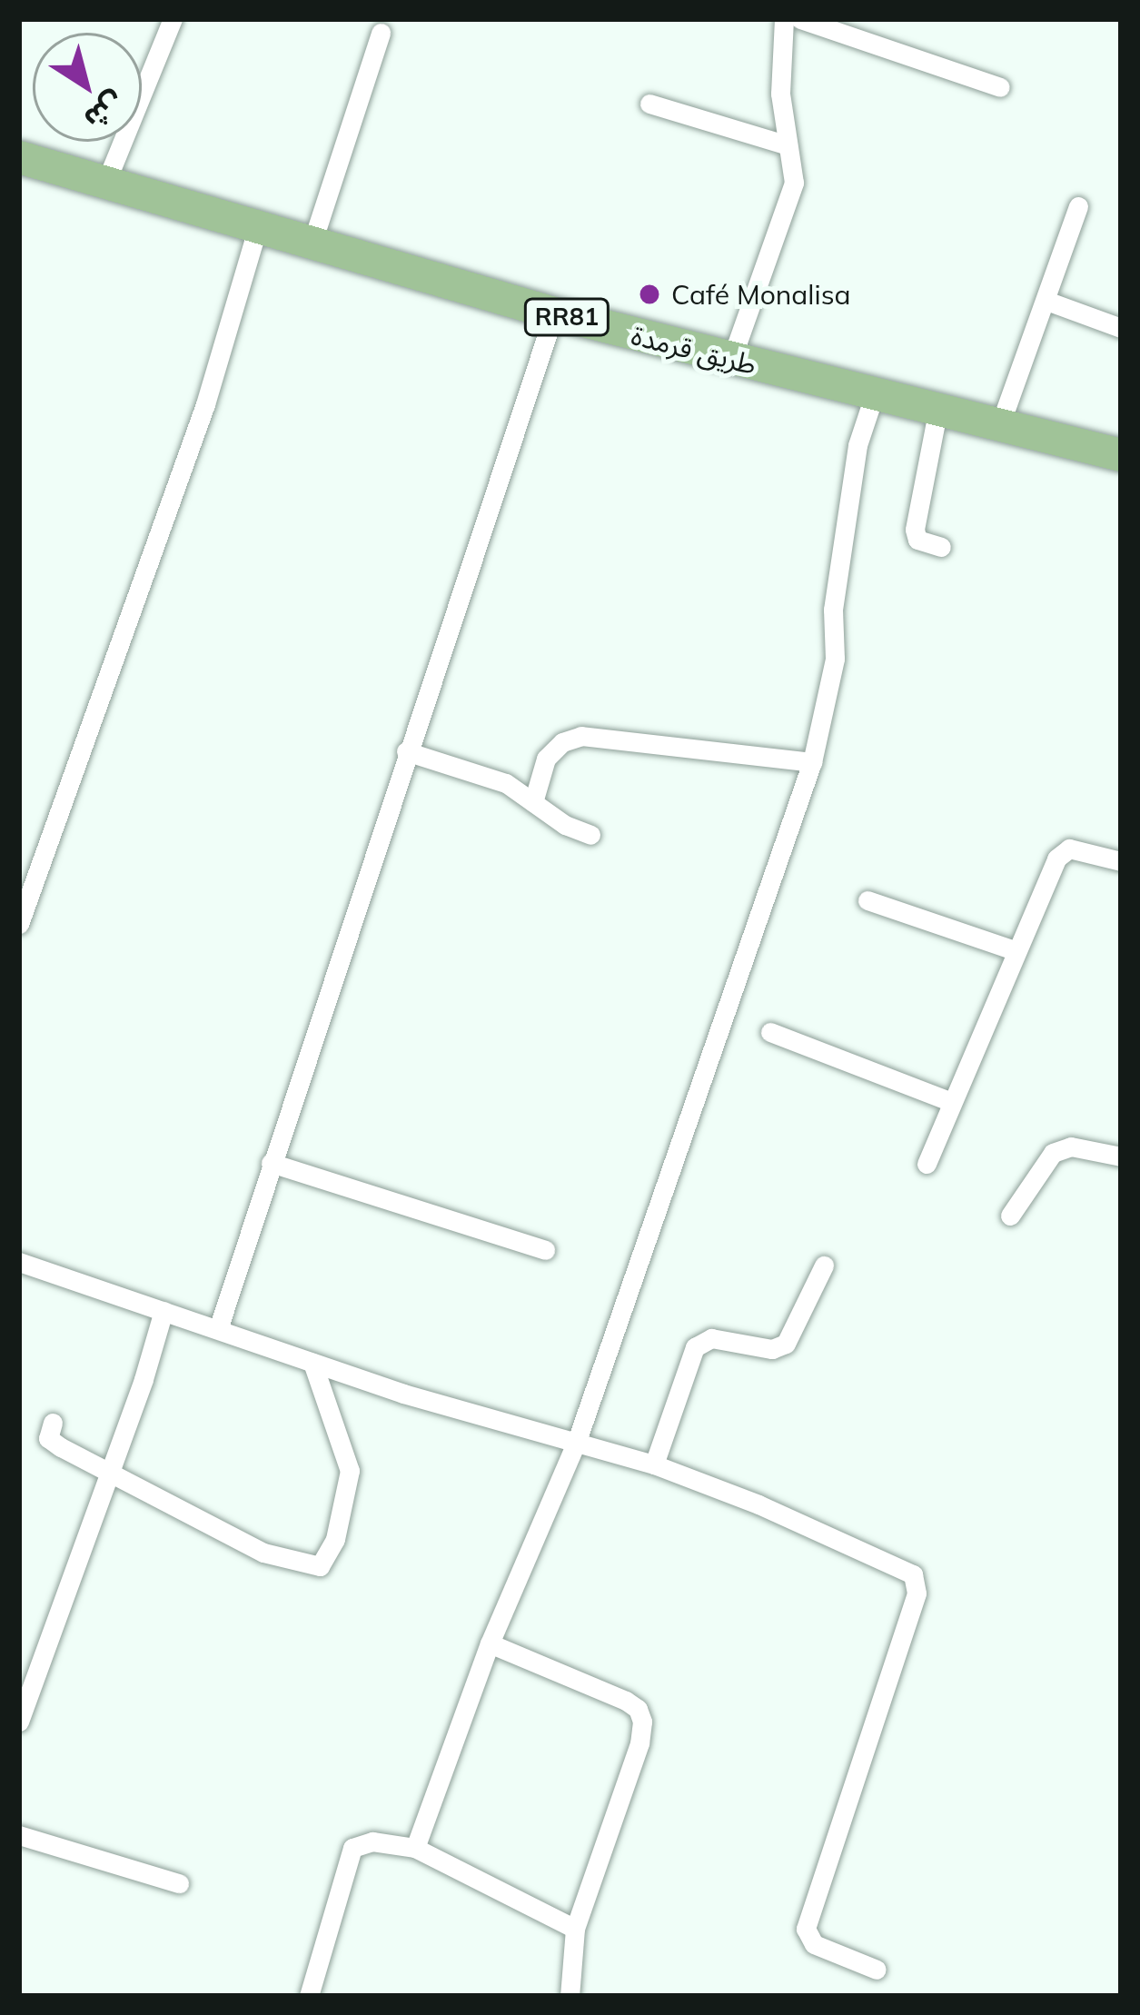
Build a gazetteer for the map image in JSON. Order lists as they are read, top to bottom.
{
  "streets": {
    "main road": ["RR81", "طريق قرمدة"]
  },
  "places": ["Café Monalisa"],
  "north": "bottom right"
}
